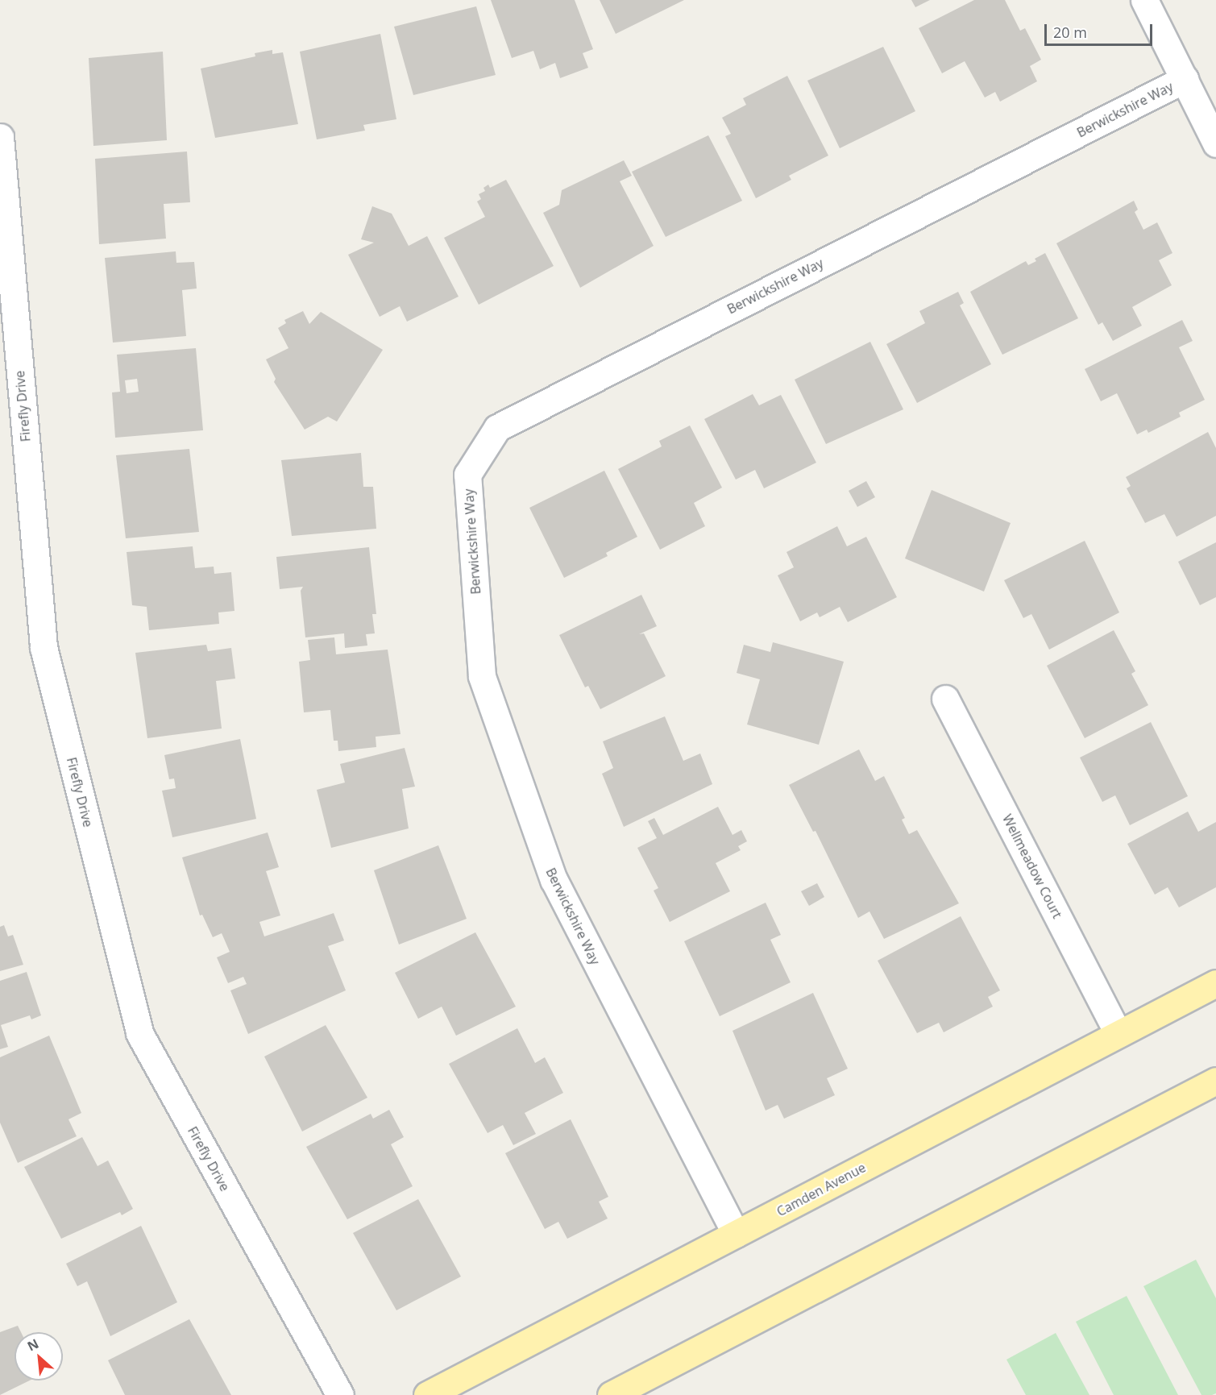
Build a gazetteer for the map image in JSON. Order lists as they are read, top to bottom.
{
  "streets": {
    "main road": ["Camden Avenue"],
    "street": ["Berwickshire Way", "Firefly Drive", "Wellmeadow Court"]
  },
  "crossings": [
    ["Berwickshire Way", "Camden Avenue"],
    ["Wellmeadow Court", "Camden Avenue"]
  ],
  "scale_bar": "20 m",
  "north": "top left"
}
